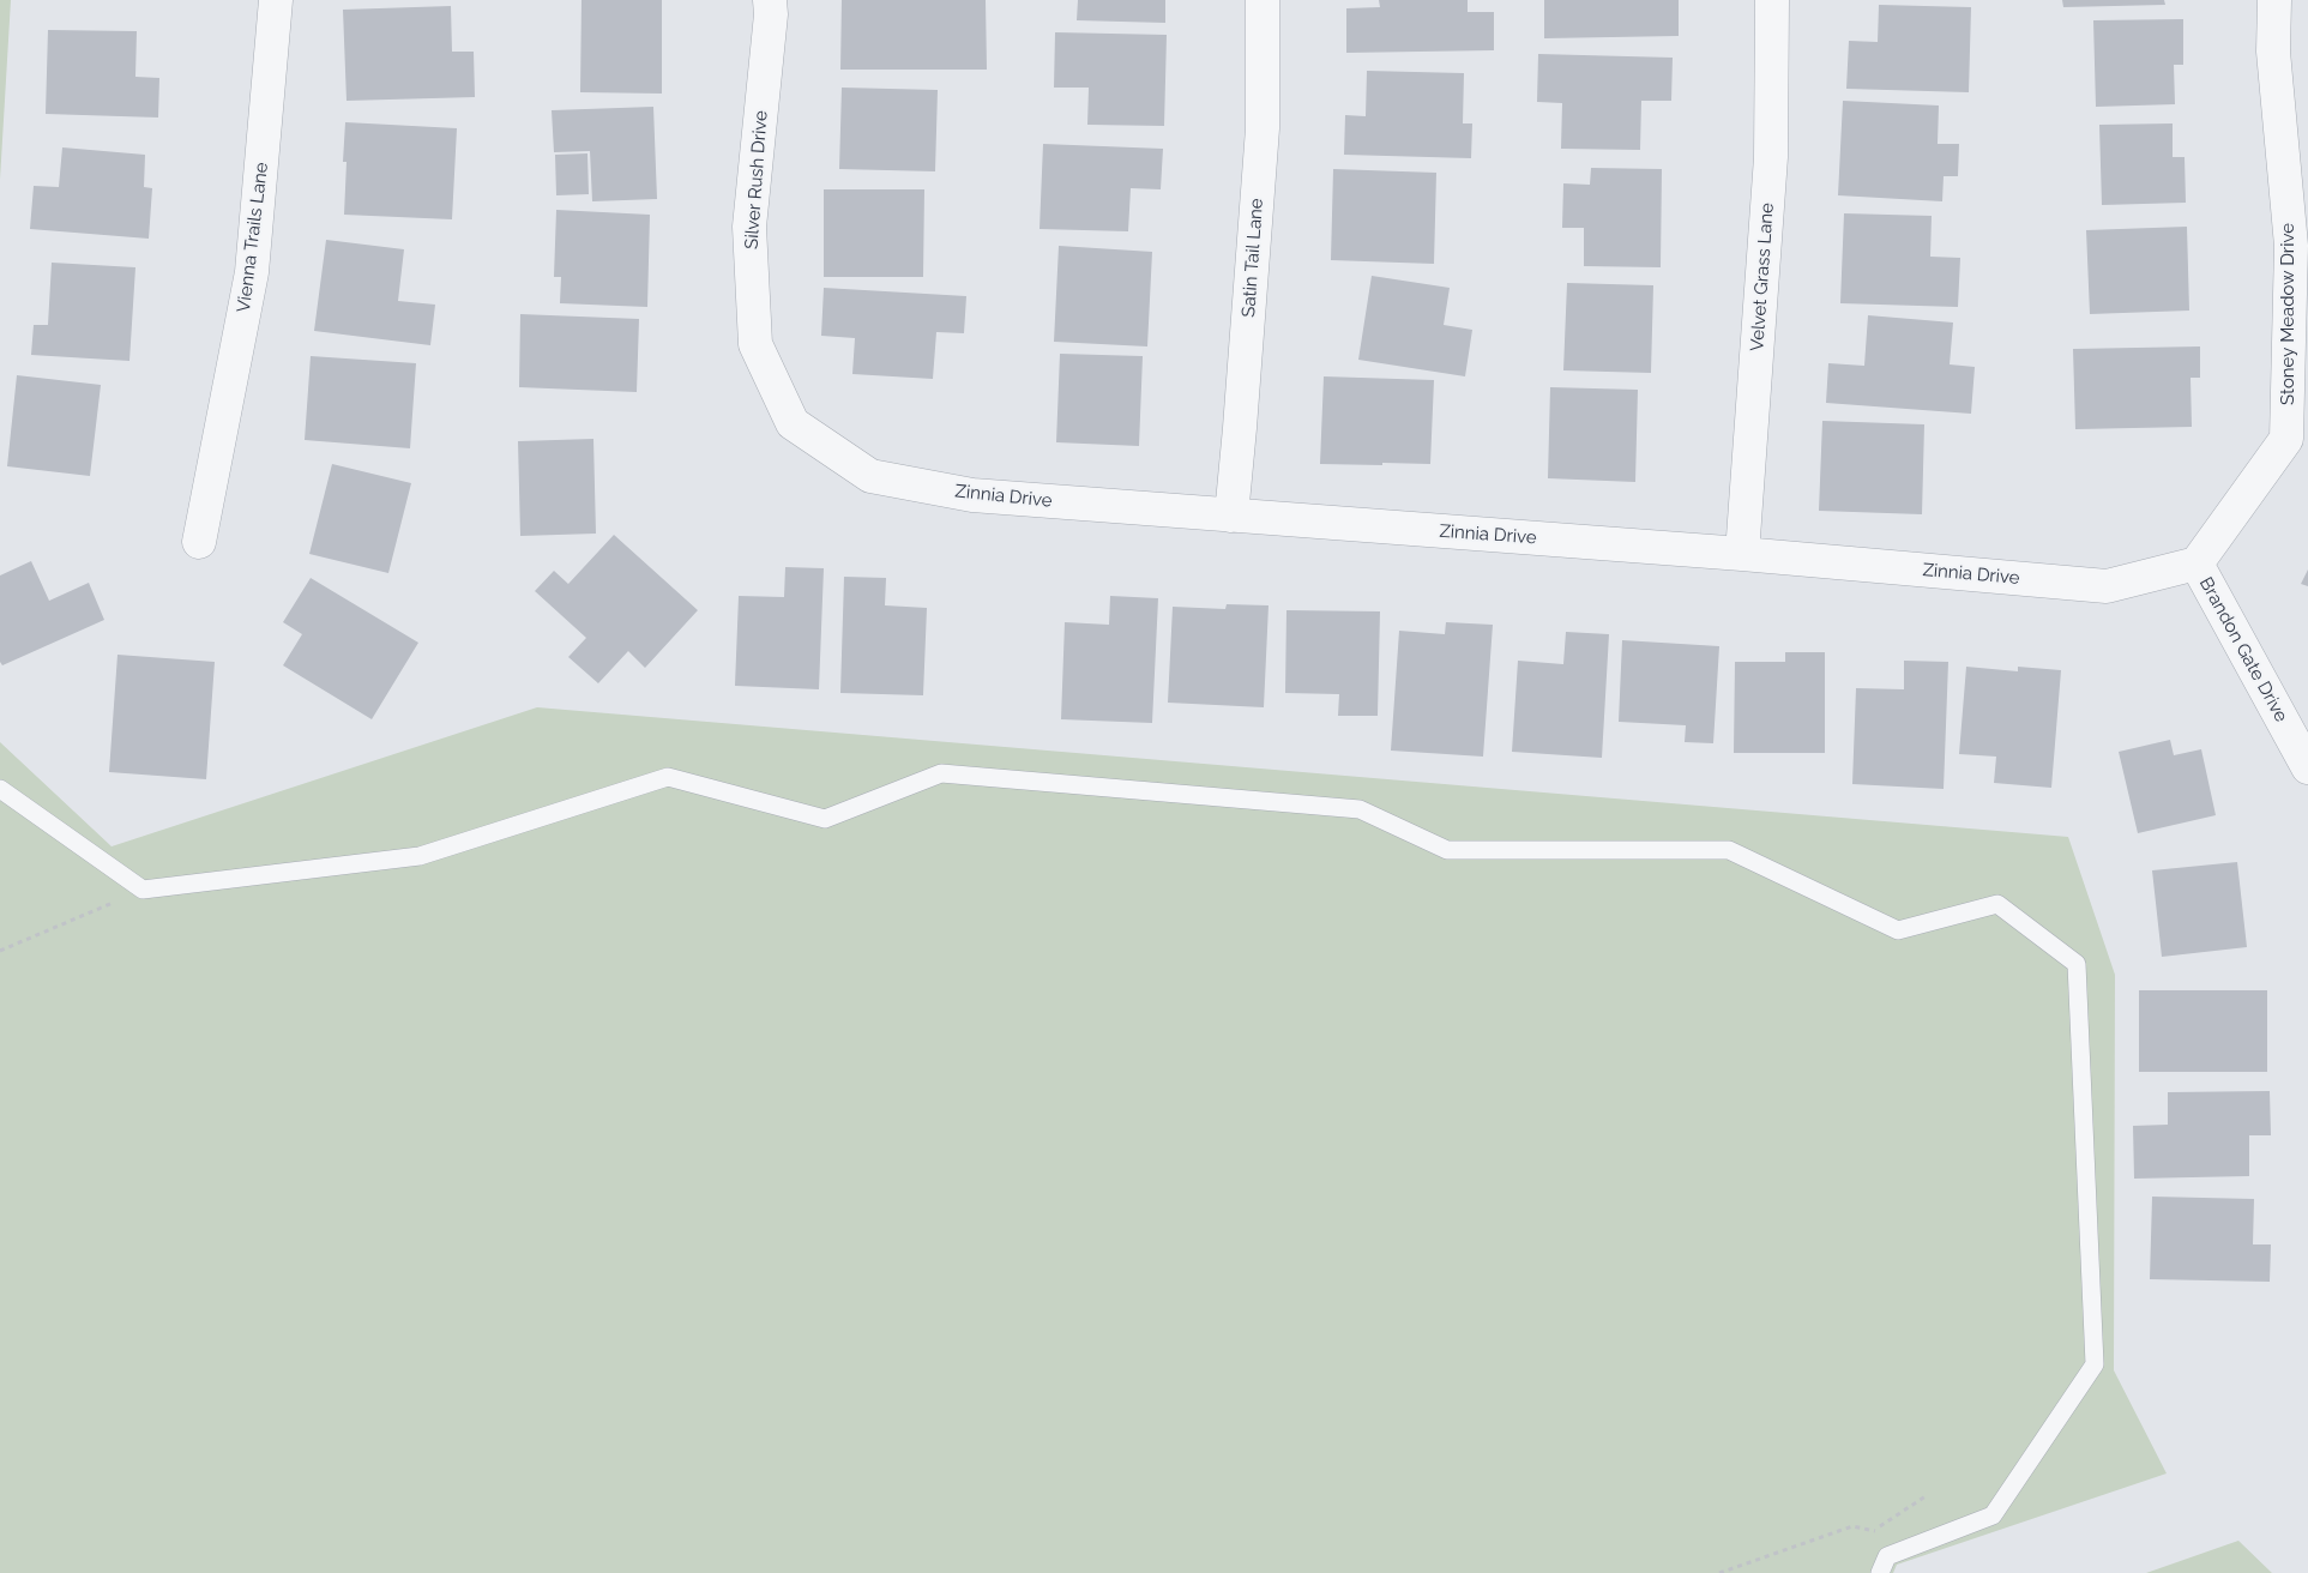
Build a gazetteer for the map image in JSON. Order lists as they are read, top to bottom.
{
  "streets": {
    "street": [
      "Silver Rush Drive",
      "Vienna Trails Lane",
      "Satin Tail Lane",
      "Velvet Grass Lane",
      "Stoney Meadow Drive",
      "Zinnia Drive",
      "Brandon Gate Drive"
    ]
  },
  "crossings": [
    ["Silver Rush Drive", "Zinnia Drive"],
    ["Satin Tail Lane", "Zinnia Drive"],
    ["Velvet Grass Lane", "Zinnia Drive"],
    ["Stoney Meadow Drive", "Zinnia Drive"],
    ["Stoney Meadow Drive", "Brandon Gate Drive"],
    ["Zinnia Drive", "Brandon Gate Drive"]
  ]
}
